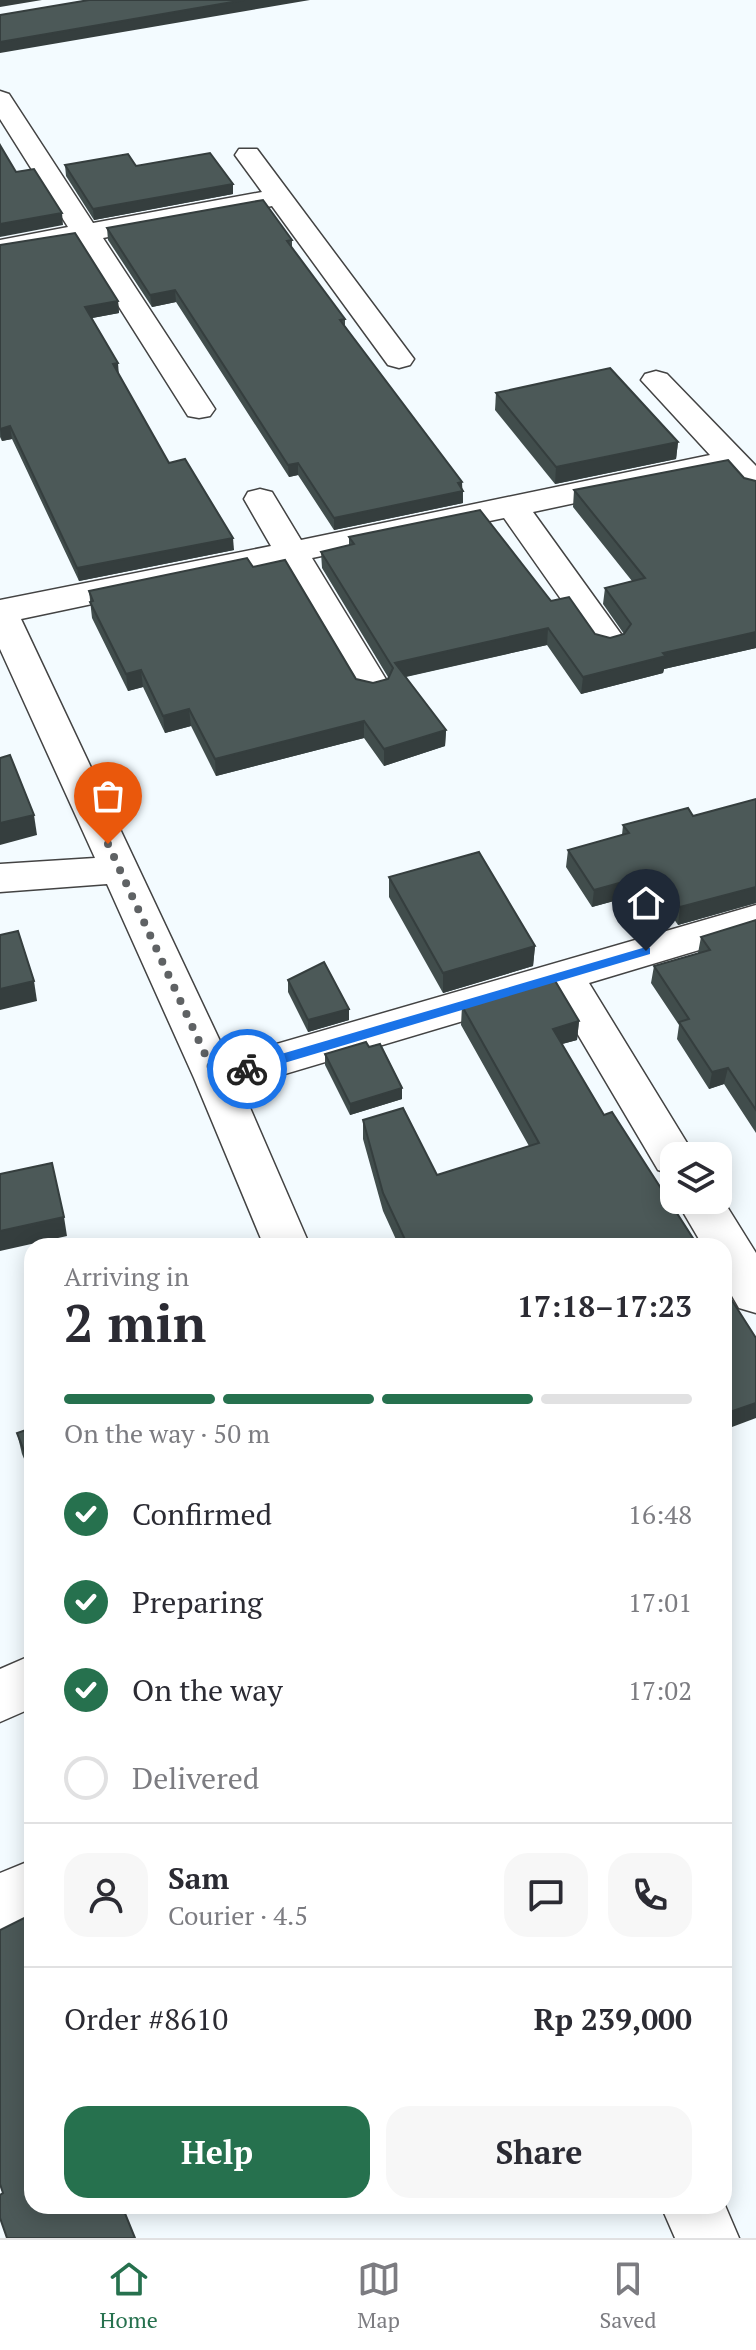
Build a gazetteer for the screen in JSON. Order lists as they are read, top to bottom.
{
  "page": {
    "heading": ["2 min", "Arriving in", "17:18–17:23"],
    "panel": [
      "Sam",
      "Courier · 4.5",
      "Order #8610",
      "Rp 239,000"
    ],
    "bar": "On the way · 50 m",
    "list": [
      ["Confirmed", "16:48"],
      ["Preparing", "17:01"],
      ["On the way", "17:02"],
      "Delivered"
    ],
    "buttons": ["Help", "Share"],
    "tabs": ["Home", "Map", "Saved"]
  }
}
